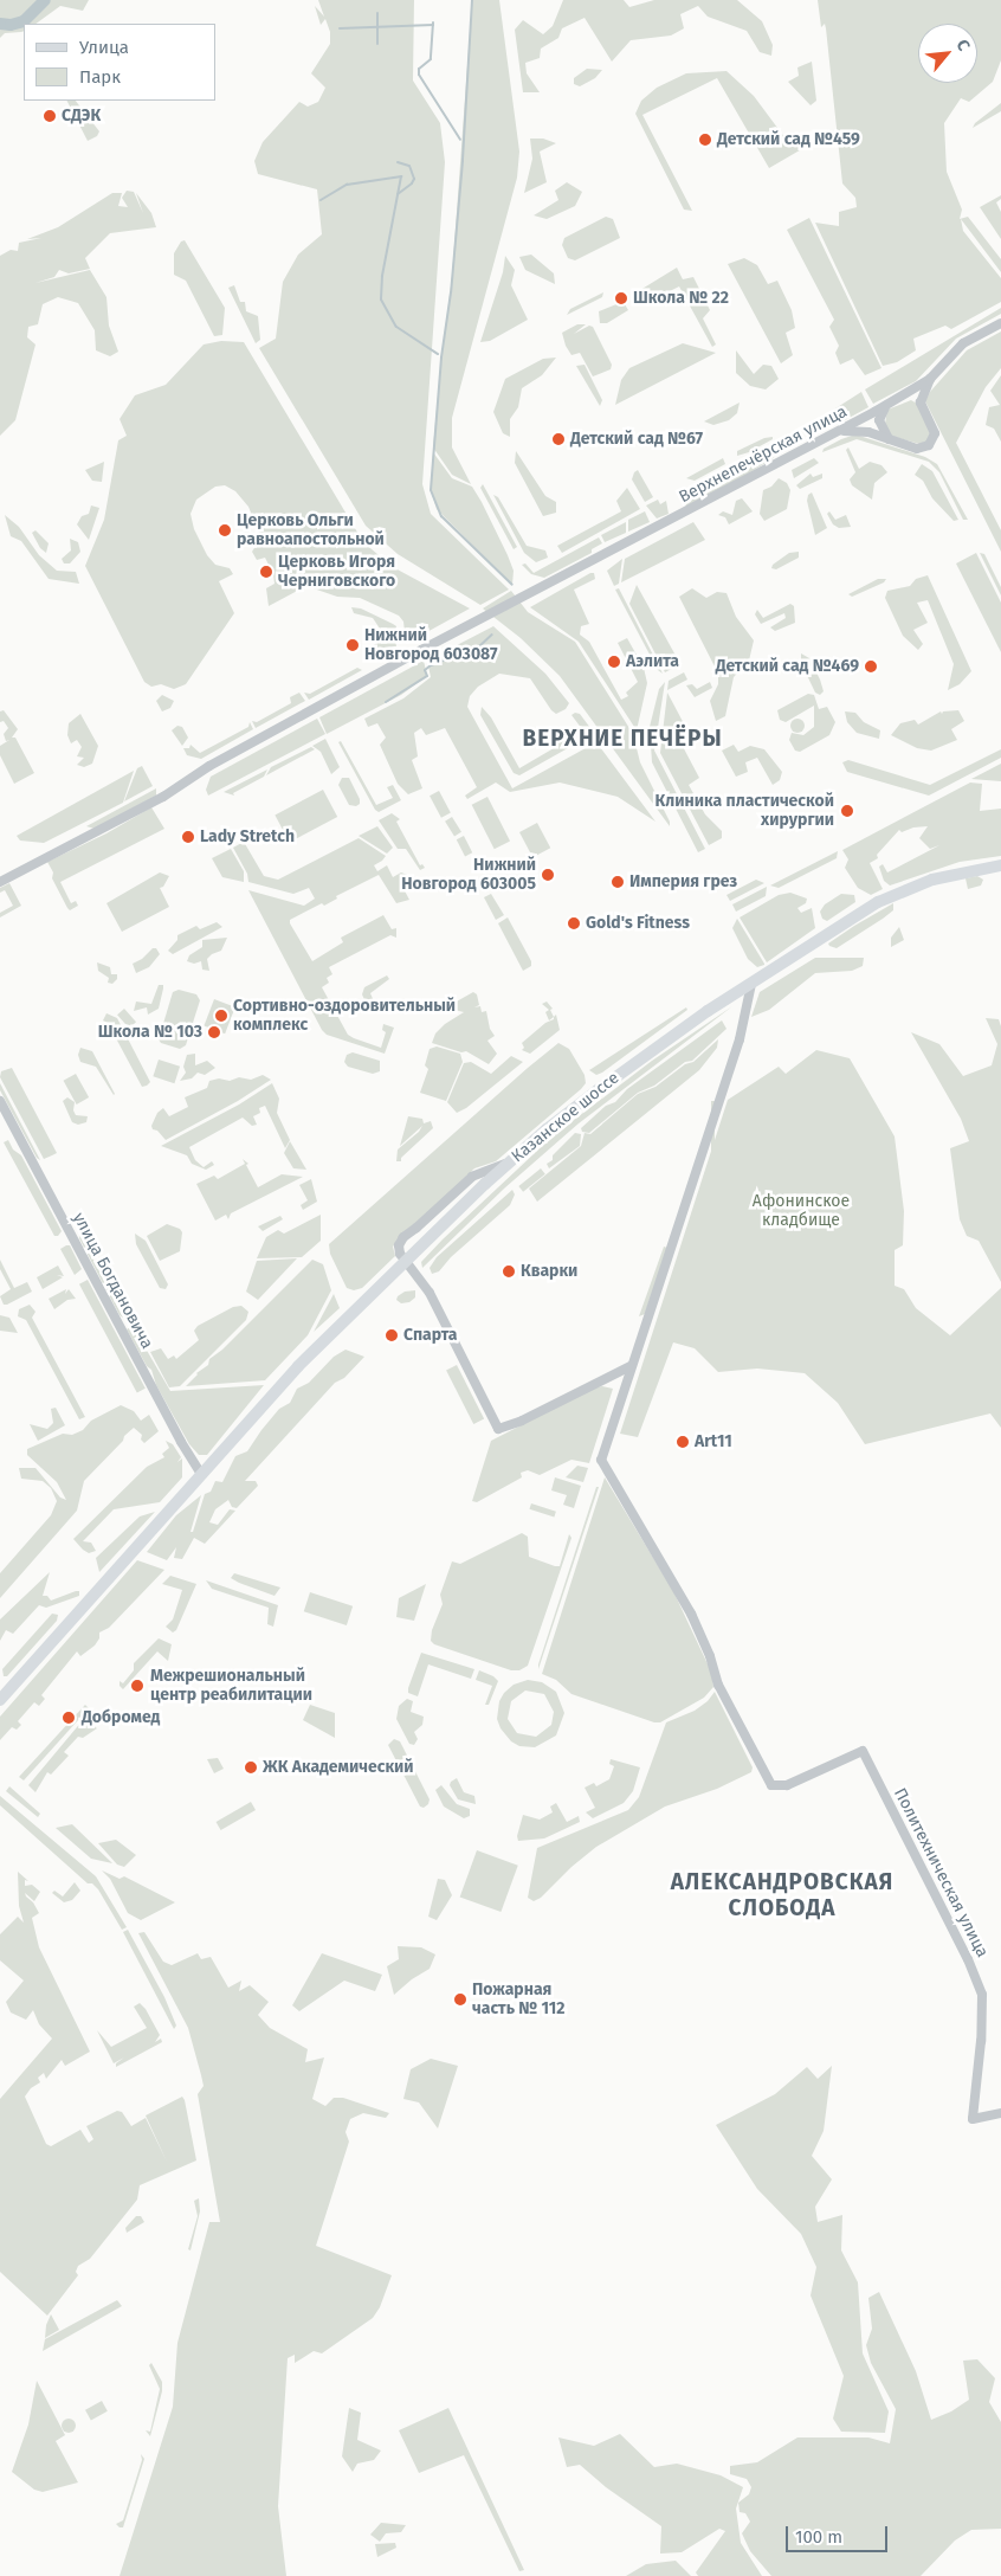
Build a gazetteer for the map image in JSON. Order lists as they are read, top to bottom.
{
  "streets": {
    "main road": ["Казанское шоссе"],
    "street": ["Верхнепечёрская улица", "улица Богдановича", "Политехническая улица"]
  },
  "crossings": [
    ["Казанское шоссе", "улица Богдановича"]
  ],
  "districts": ["ВЕРХНИЕ ПЕЧЁРЫ", "АЛЕКСАНДРОВСКАЯ СЛОБОДА"],
  "parks": ["Афонинское кладбище"],
  "places": [
    "СДЭК",
    "Детский сад №459",
    "Школа № 22",
    "Детский сад №67",
    "Церковь Ольги равноапостольной",
    "Церковь Игоря Черниговского",
    "Нижний Новгород 603087",
    "Аэлита",
    "Детский сад №469",
    "Клиника пластической хирургии",
    "Lady Stretch",
    "Нижний Новгород 603005",
    "Империя грез",
    "Gold's Fitness",
    "Сортивно-оздоровительный комплекс",
    "Школа № 103",
    "Кварки",
    "Спарта",
    "Art11",
    "Межрешиональный центр реабилитации",
    "Добромед",
    "ЖК Академический",
    "Пожарная часть № 112"
  ],
  "legend": ["Улица", "Парк"],
  "scale_bar": "100 m",
  "north": "top right"
}
